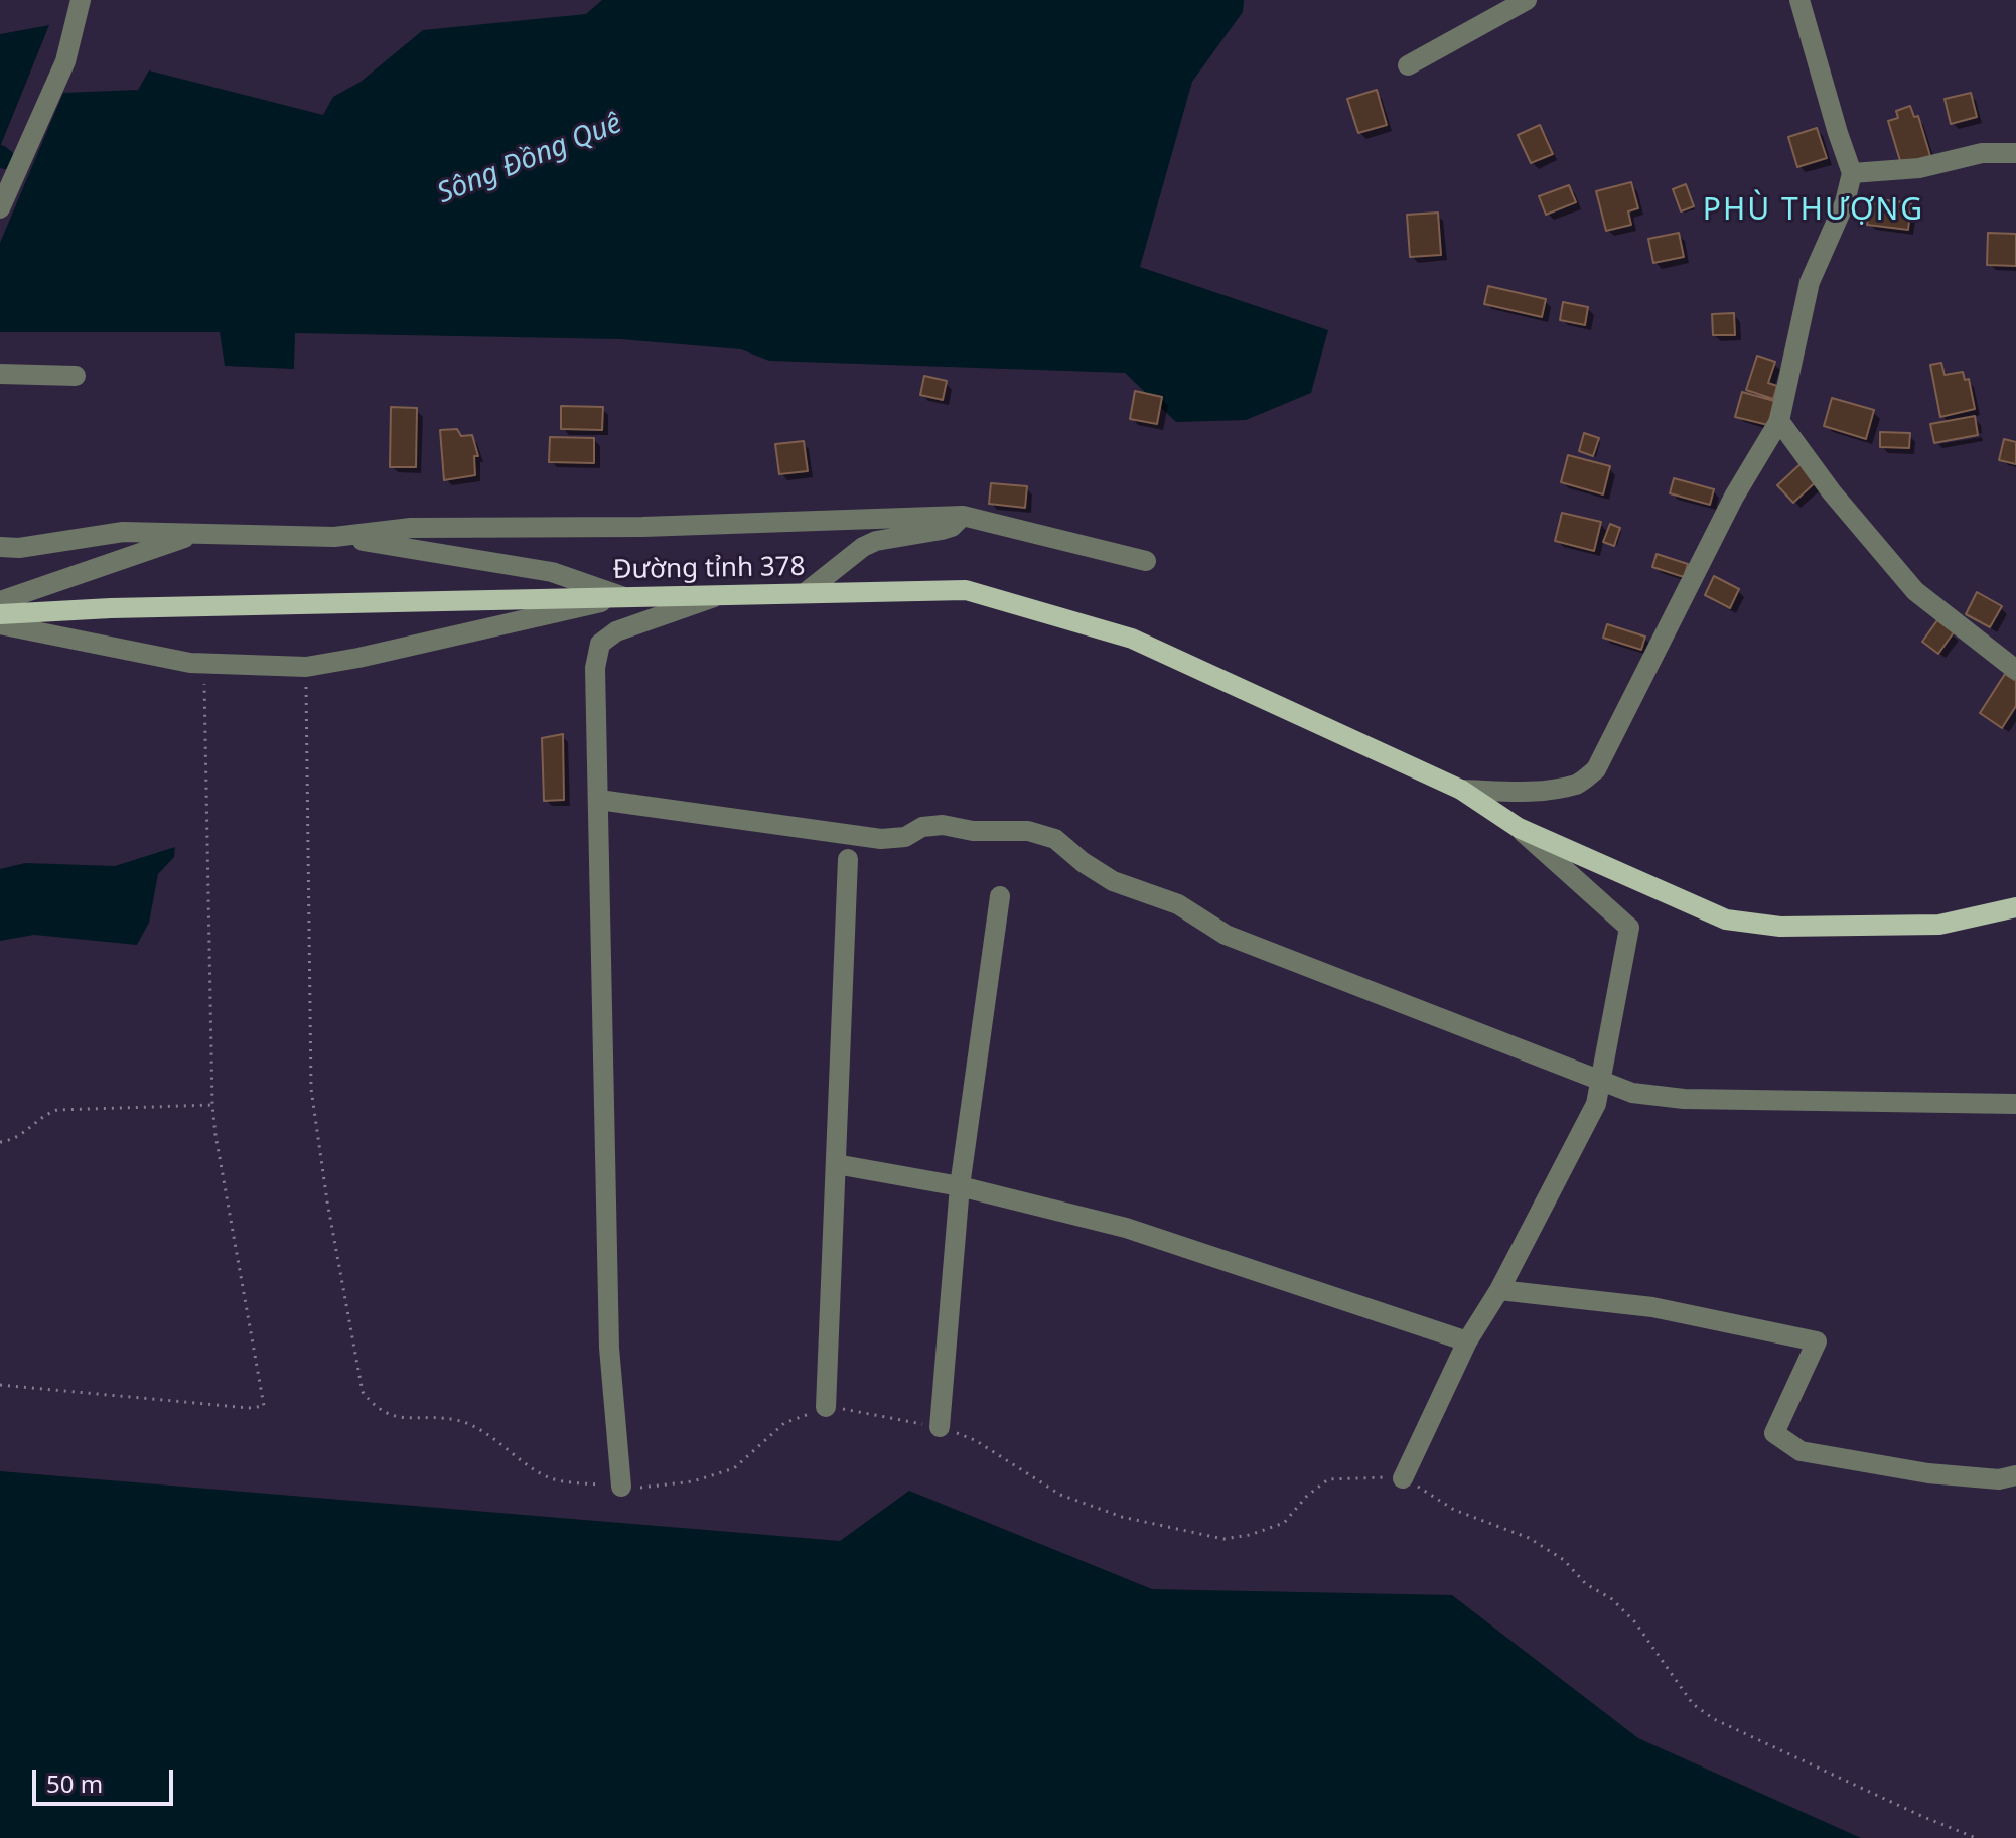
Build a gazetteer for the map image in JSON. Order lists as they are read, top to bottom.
{
  "streets": {
    "main road": ["Đường tỉnh 378"]
  },
  "districts": ["PHÙ THƯỢNG"],
  "water": ["Sông Đồng Quê"],
  "scale_bar": "50 m"
}
